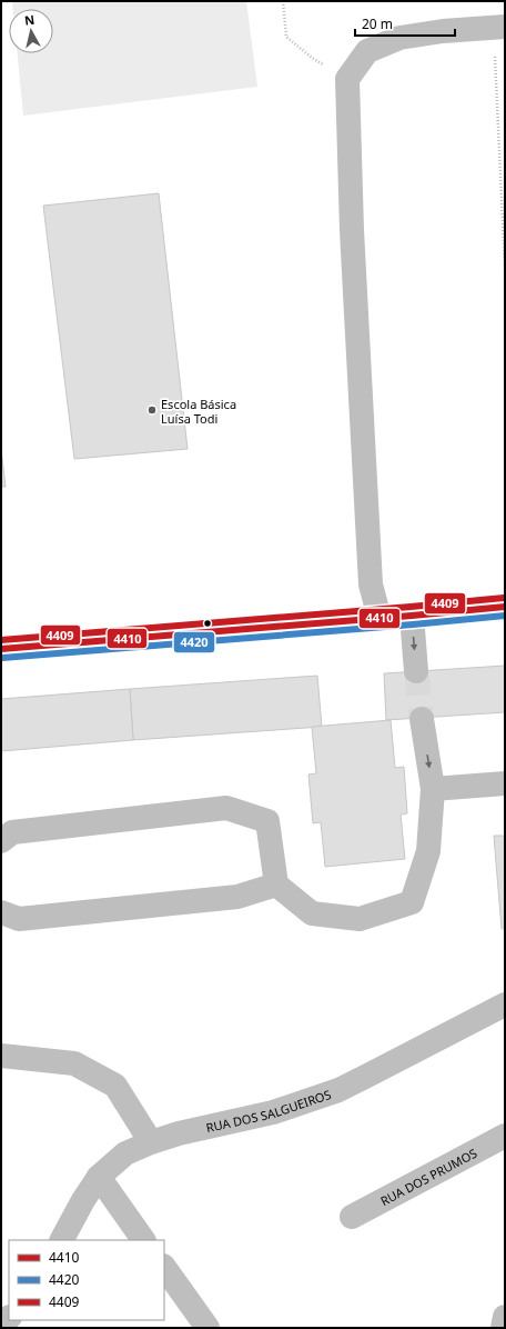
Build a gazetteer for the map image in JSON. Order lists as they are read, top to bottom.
{
  "streets": {
    "street": ["RUA DOS SALGUEIROS", "RUA DOS PRUMOS"]
  },
  "places": ["Escola Básica Luísa Todi"],
  "lines": ["transit line 4409", "transit line 4410", "transit line 4420"],
  "legend": ["4410", "4420", "4409"],
  "scale_bar": "20 m",
  "north": "top"
}
